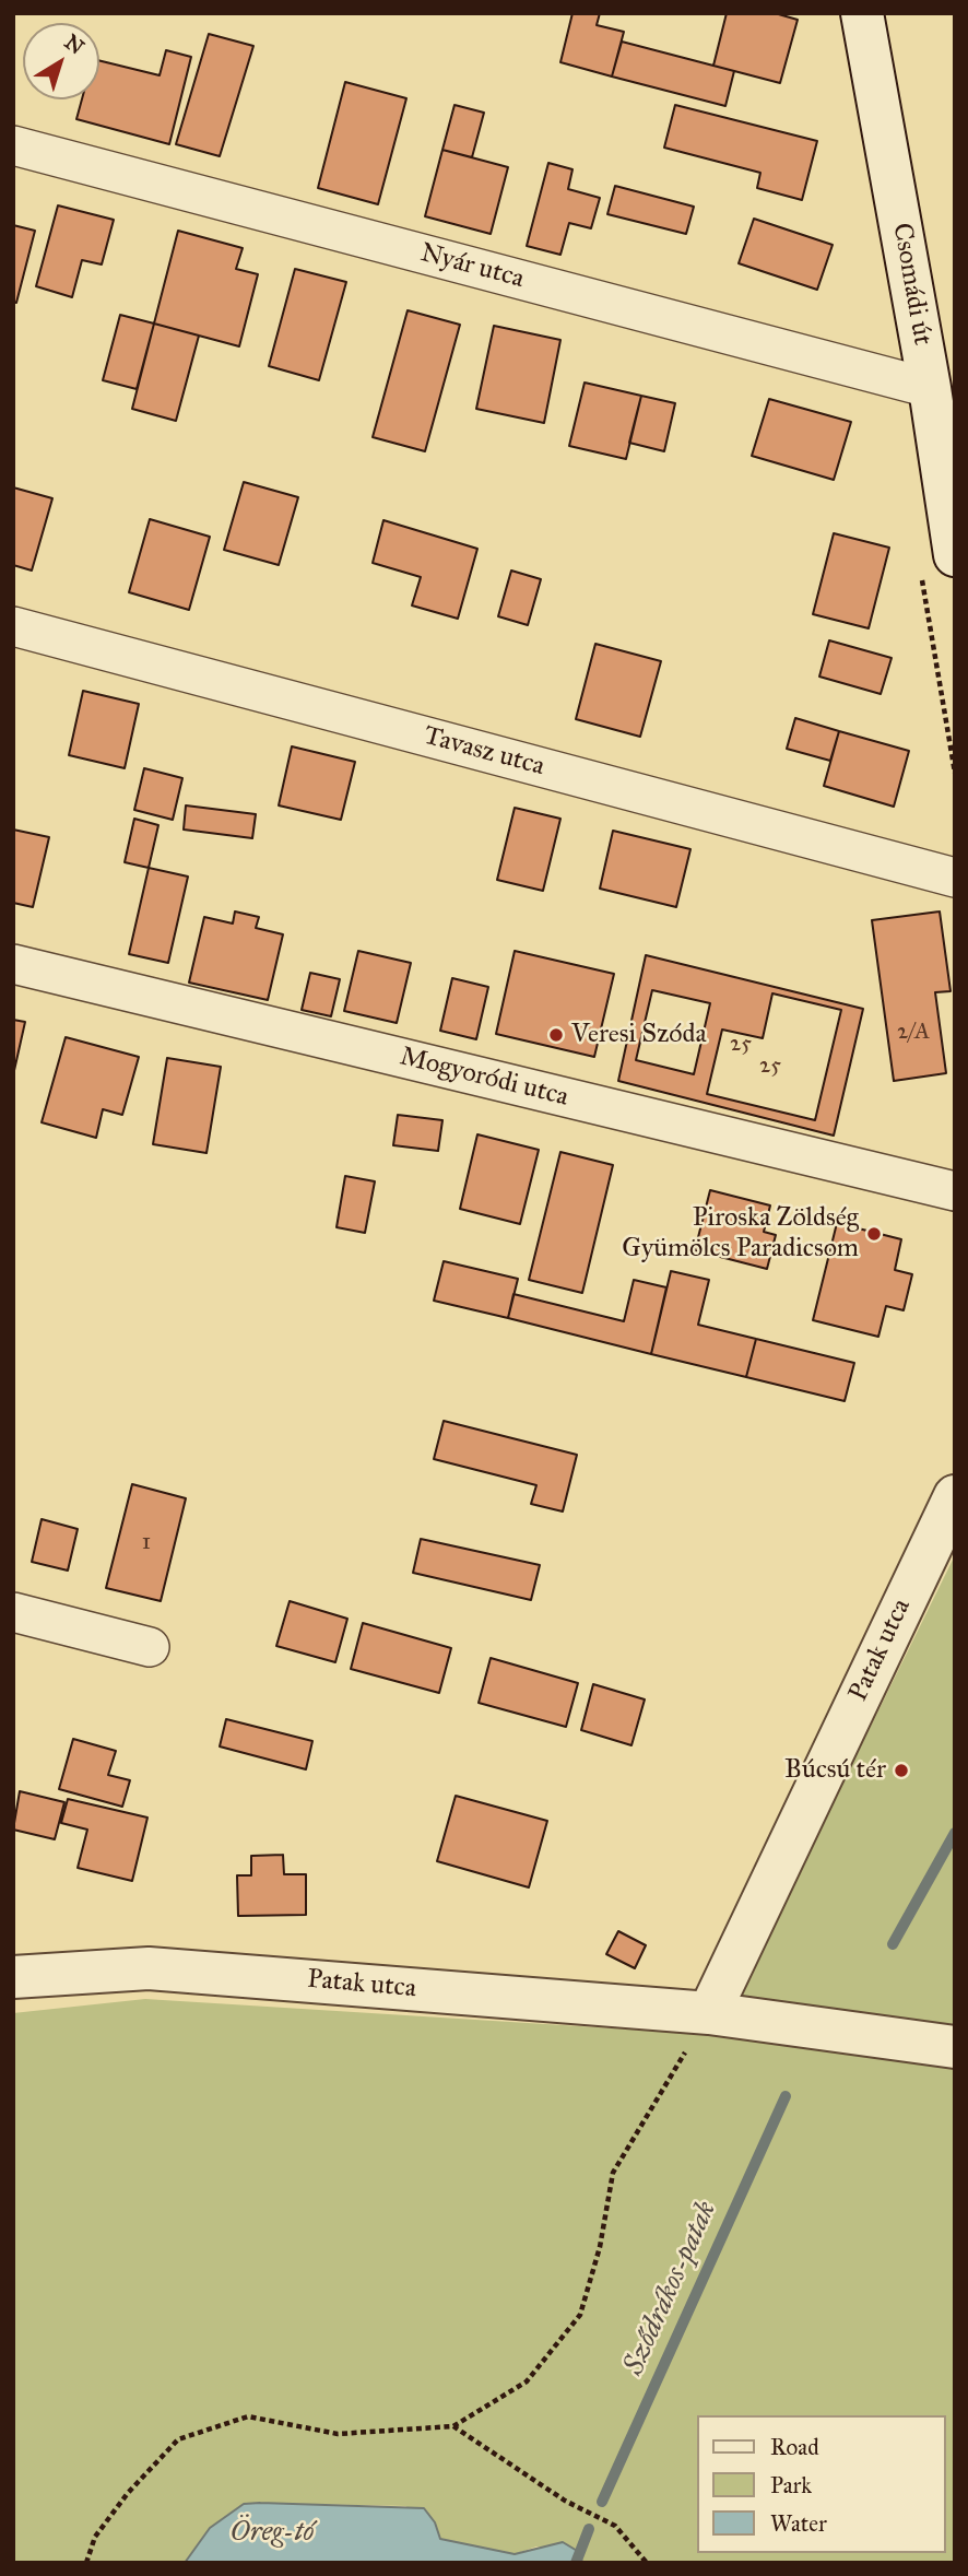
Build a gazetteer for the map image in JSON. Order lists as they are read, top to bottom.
{
  "streets": {
    "street": [
      "Nyár utca",
      "Csomádi út",
      "Tavasz utca",
      "Mogyoródi utca",
      "Patak utca"
    ]
  },
  "crossings": [
    ["Nyár utca", "Csomádi út"]
  ],
  "water": ["Sződrákos-patak", "Öreg-tó"],
  "places": ["Veresi Szóda", "Piroska Zöldség Gyümölcs Paradicsom", "Búcsú tér"],
  "house_numbers": [
    "2/A",
    "25",
    "25",
    "1"
  ],
  "legend": ["Road", "Park", "Water"],
  "north": "top right"
}
